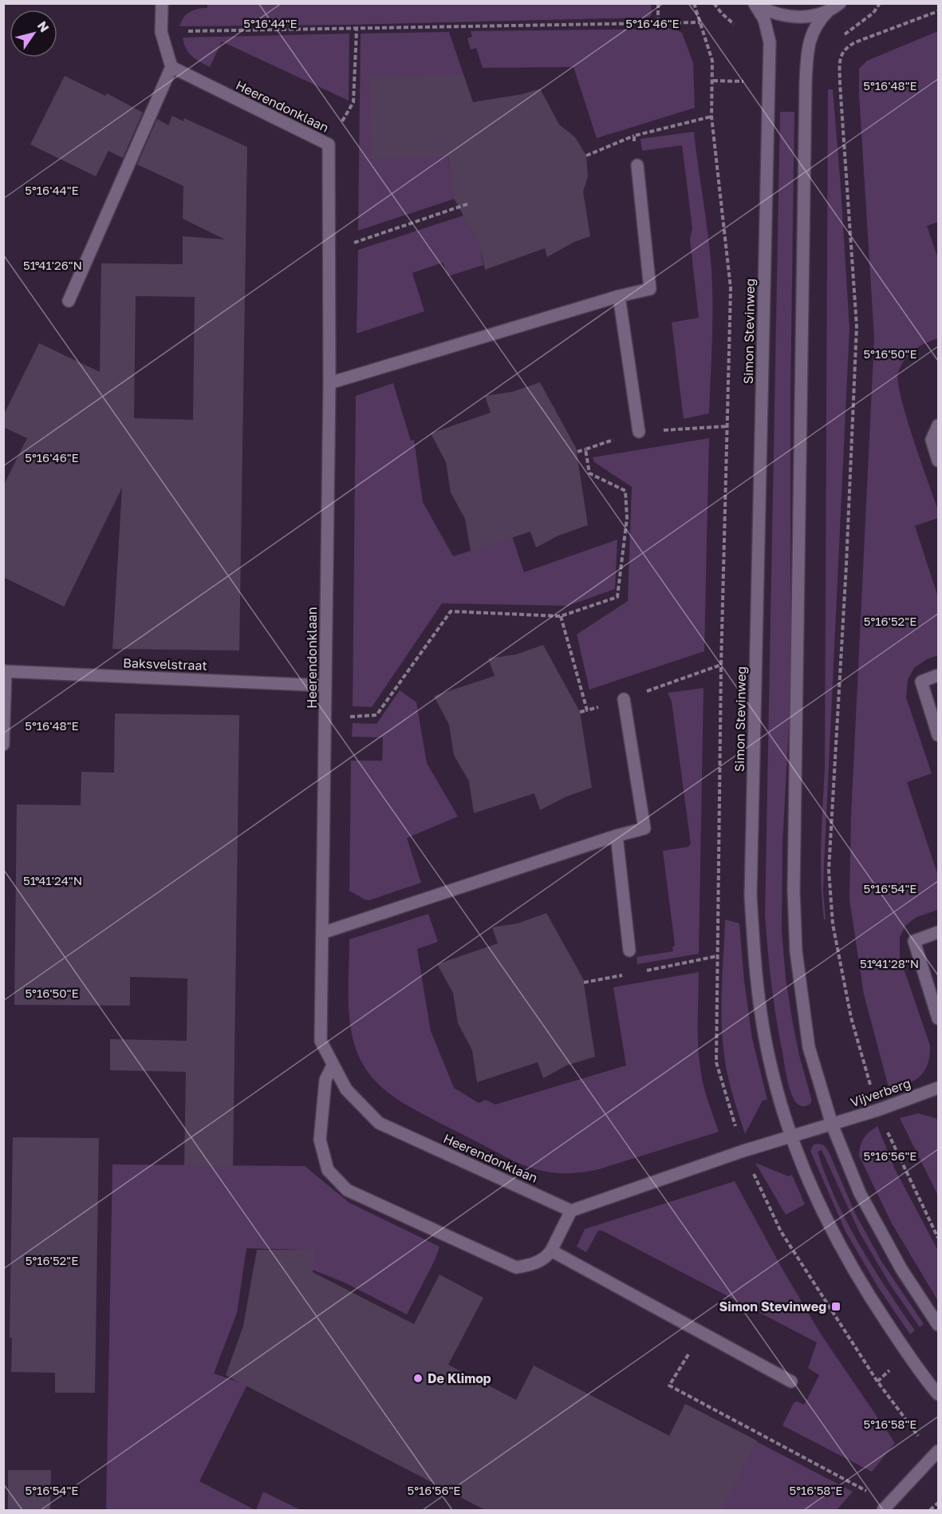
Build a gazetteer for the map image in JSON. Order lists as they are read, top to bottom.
{
  "streets": {
    "street": [
      "Heerendonklaan",
      "Simon Stevinweg",
      "Baksvelstraat",
      "Vijverberg"
    ]
  },
  "crossings": [
    ["Heerendonklaan", "Baksvelstraat"],
    ["Simon Stevinweg", "Vijverberg"]
  ],
  "places": {
    "transit": ["Simon Stevinweg"],
    "other": ["De Klimop"]
  },
  "north": "top right",
  "coordinates": [
    "5°16'44\"E",
    "5°16'46\"E",
    "5°16'48\"E",
    "51°41'26\"N",
    "5°16'50\"E",
    "5°16'52\"E",
    "51°41'24\"N",
    "5°16'54\"E",
    "51°41'28\"N",
    "5°16'56\"E",
    "5°16'58\"E"
  ]
}
